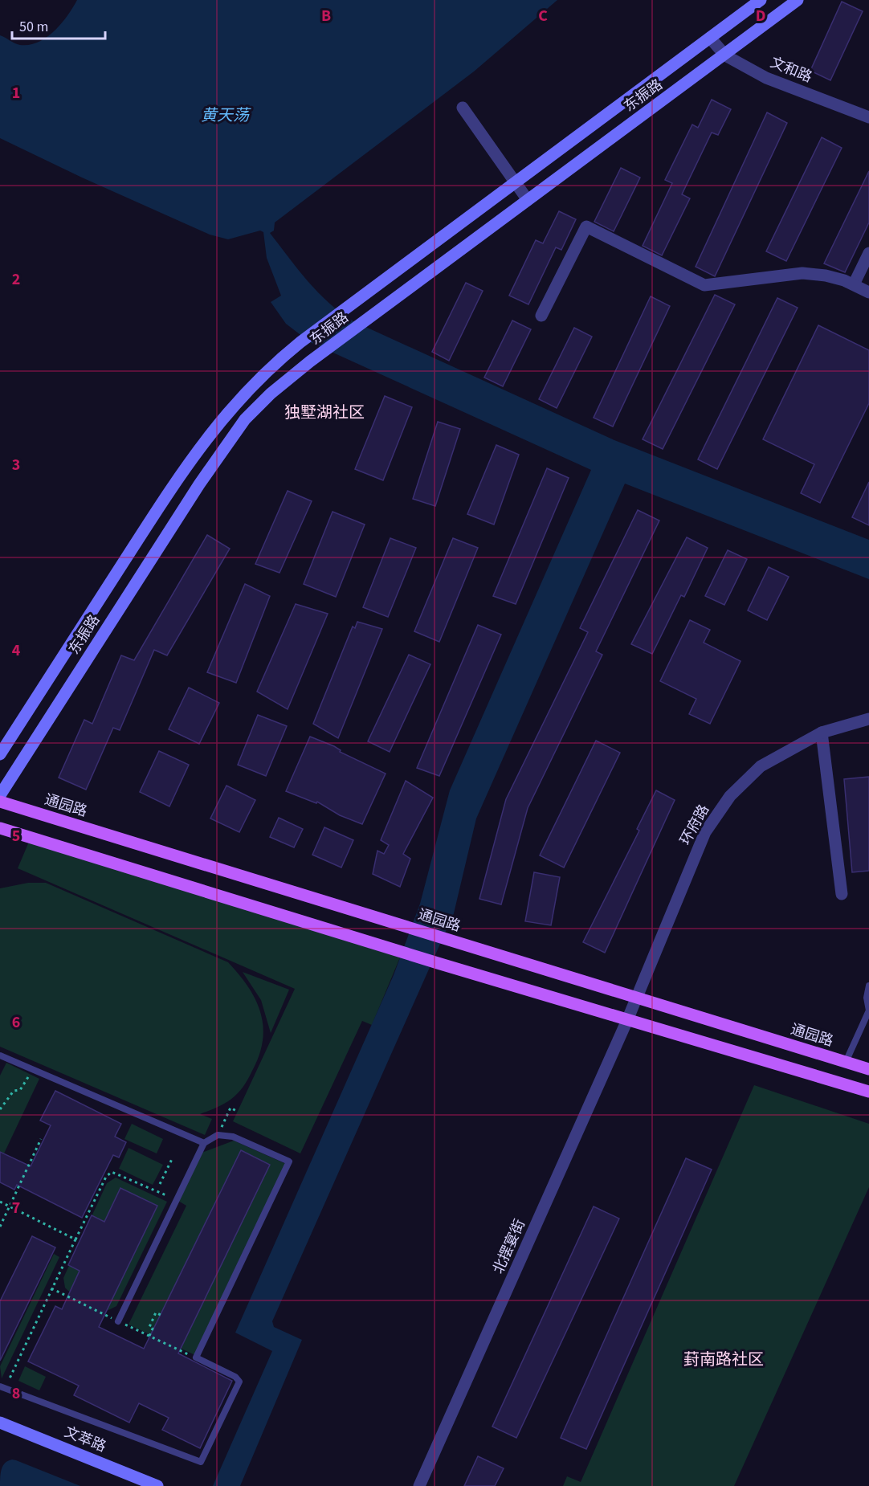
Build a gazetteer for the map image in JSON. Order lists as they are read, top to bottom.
{
  "streets": {
    "main road": ["东振路", "通园路", "文萃路"],
    "street": ["文和路", "环府路", "北摆宴街"]
  },
  "crossings": [
    ["文和路", "东振路"],
    ["通园路", "环府路"],
    ["环府路", "北摆宴街"]
  ],
  "districts": ["独墅湖社区", "葑南路社区"],
  "water": ["黄天荡"],
  "scale_bar": "50 m",
  "grid": {
    "columns": ["B", "C", "D"],
    "rows": [
      "1",
      "2",
      "3",
      "4",
      "5",
      "6",
      "7",
      "8"
    ]
  }
}
